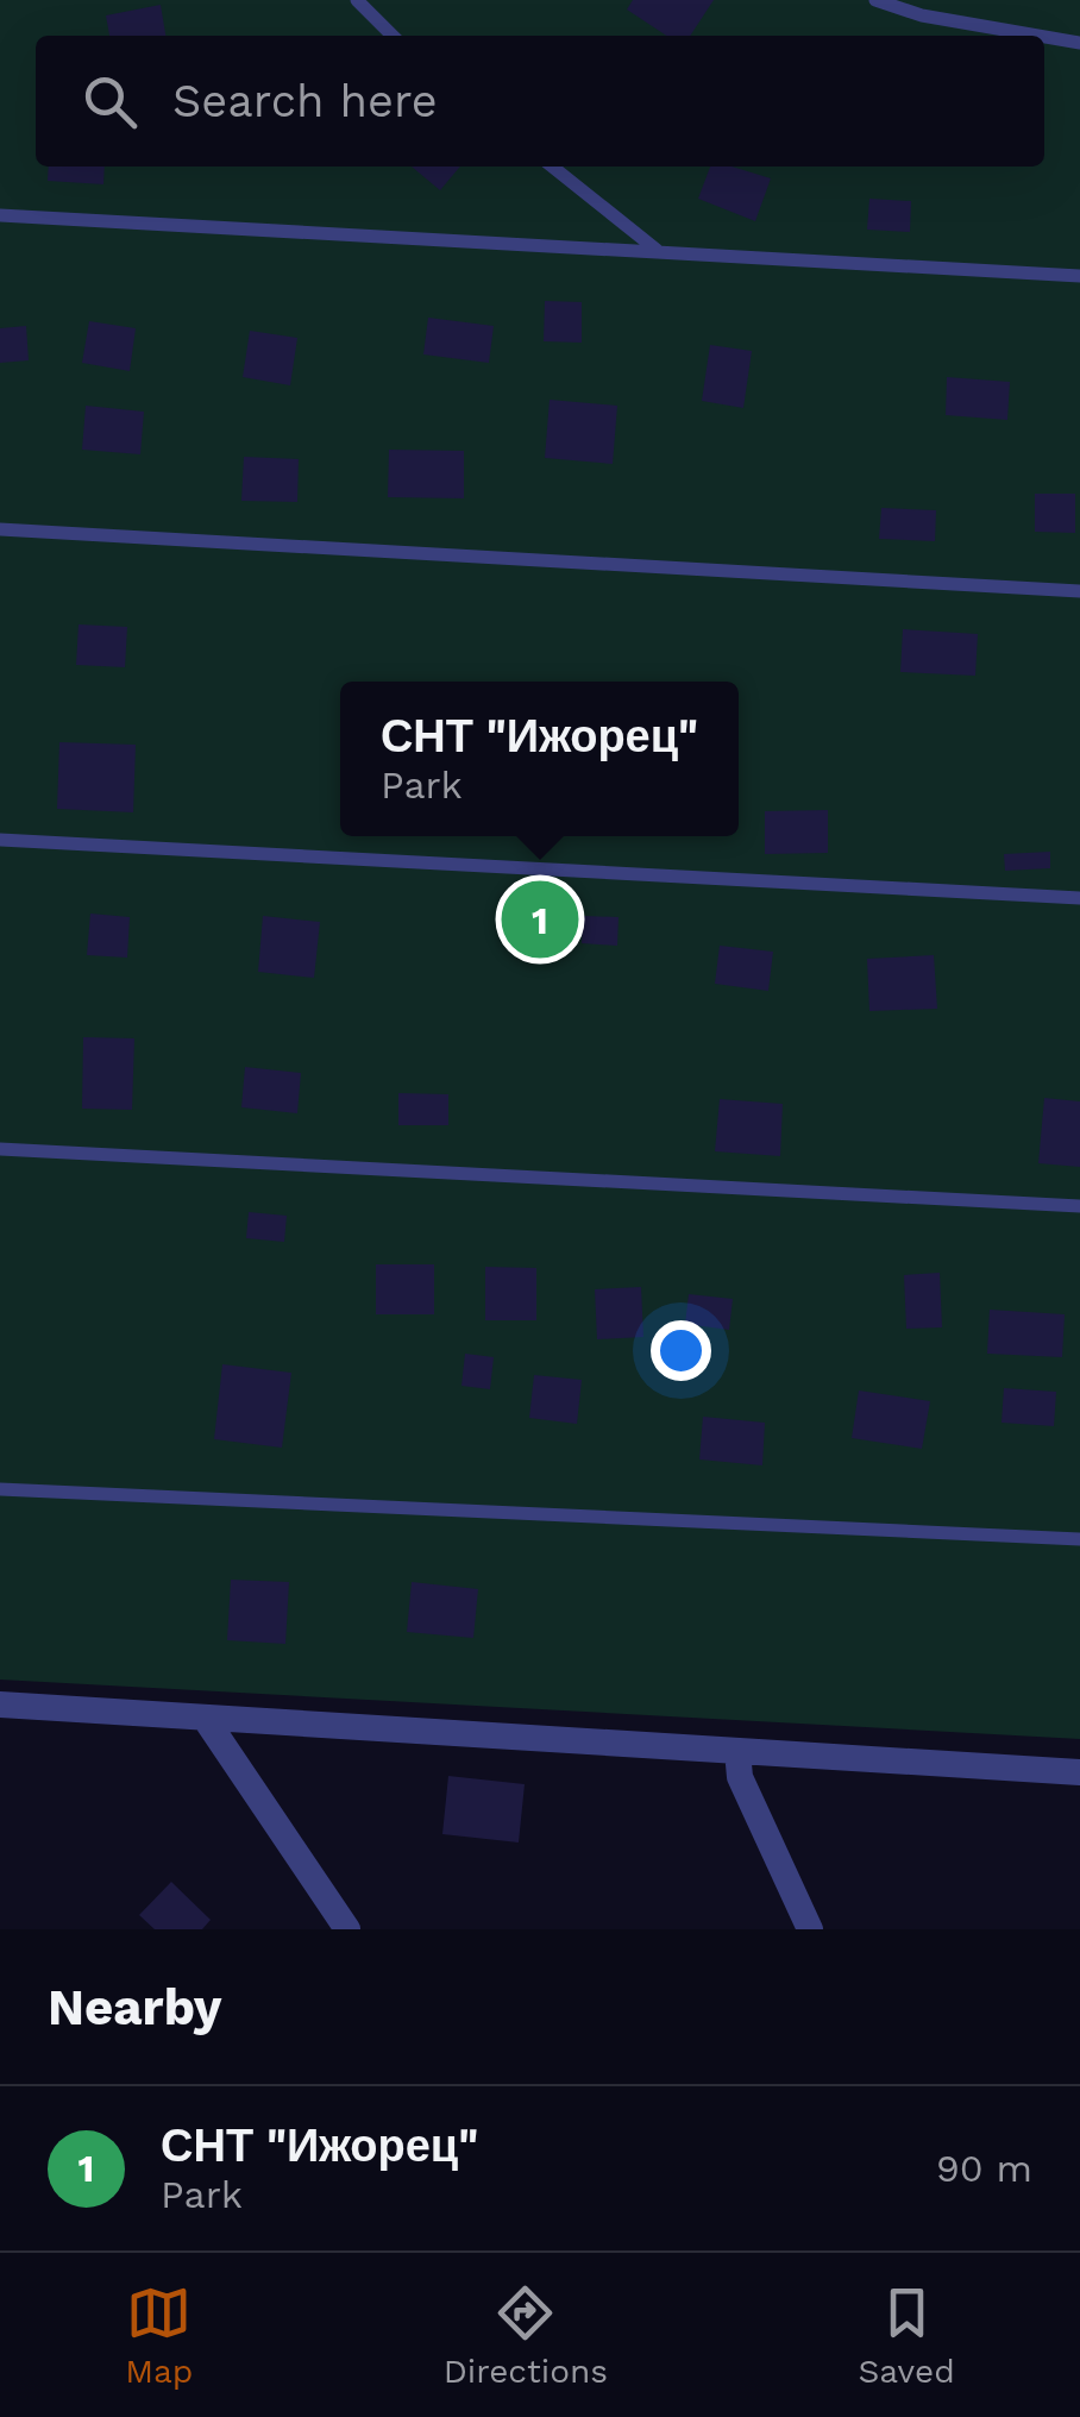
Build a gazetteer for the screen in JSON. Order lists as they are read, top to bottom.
{
  "page": {
    "search": "Search here",
    "popup": ["СНТ \"Ижорец\"", "Park"],
    "pins": "1",
    "heading": "Nearby",
    "list": [
      {
        "mark": "1",
        "name": "СНТ \"Ижорец\"",
        "note": "Park",
        "value": "90 m"
      }
    ],
    "nav": ["Map", "Directions", "Saved"]
  }
}
